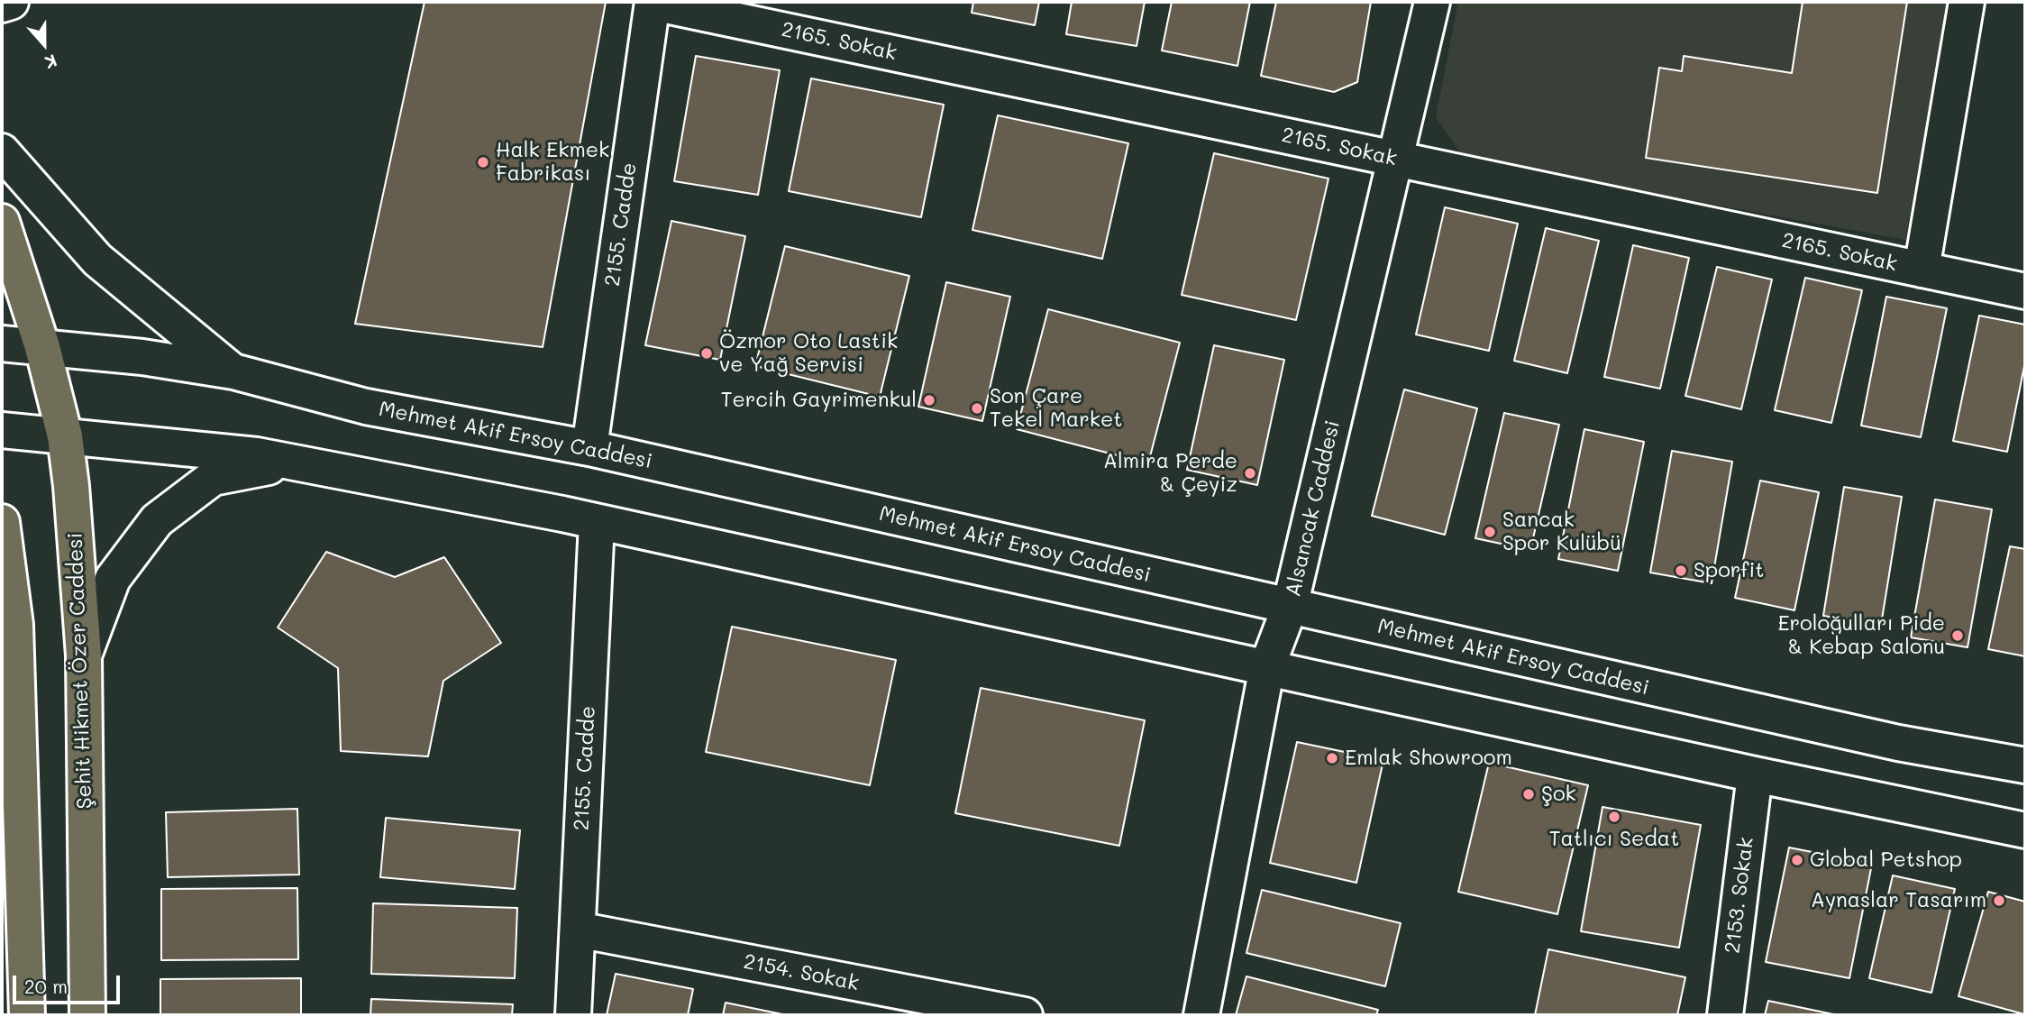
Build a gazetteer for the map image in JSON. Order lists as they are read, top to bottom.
{
  "streets": {
    "main road": ["Şehit Hikmet Özer Caddesi"],
    "street": [
      "2165. Sokak",
      "2155. Cadde",
      "Mehmet Akif Ersoy Caddesi",
      "Alsancak Caddesi",
      "2153. Sokak",
      "2154. Sokak"
    ]
  },
  "crossings": [
    ["2165. Sokak", "2155. Cadde"],
    ["2165. Sokak", "Alsancak Caddesi"],
    ["2155. Cadde", "Mehmet Akif Ersoy Caddesi"],
    ["2155. Cadde", "2154. Sokak"],
    ["Mehmet Akif Ersoy Caddesi", "Alsancak Caddesi"],
    ["Mehmet Akif Ersoy Caddesi", "Şehit Hikmet Özer Caddesi"]
  ],
  "places": [
    "Halk Ekmek Fabrikası",
    "Özmor Oto Lastik ve Yağ Servisi",
    "Tercih Gayrimenkul",
    "Son Çare Tekel Market",
    "Almira Perde & Çeyiz",
    "Sancak Spor Kulübü",
    "Sporfit",
    "Eroloğulları Pide & Kebap Salonu",
    "Emlak Showroom",
    "Şok",
    "Tatlıcı Sedat",
    "Global Petshop",
    "Aynaslar Tasarım"
  ],
  "scale_bar": "20 m",
  "north": "bottom"
}
